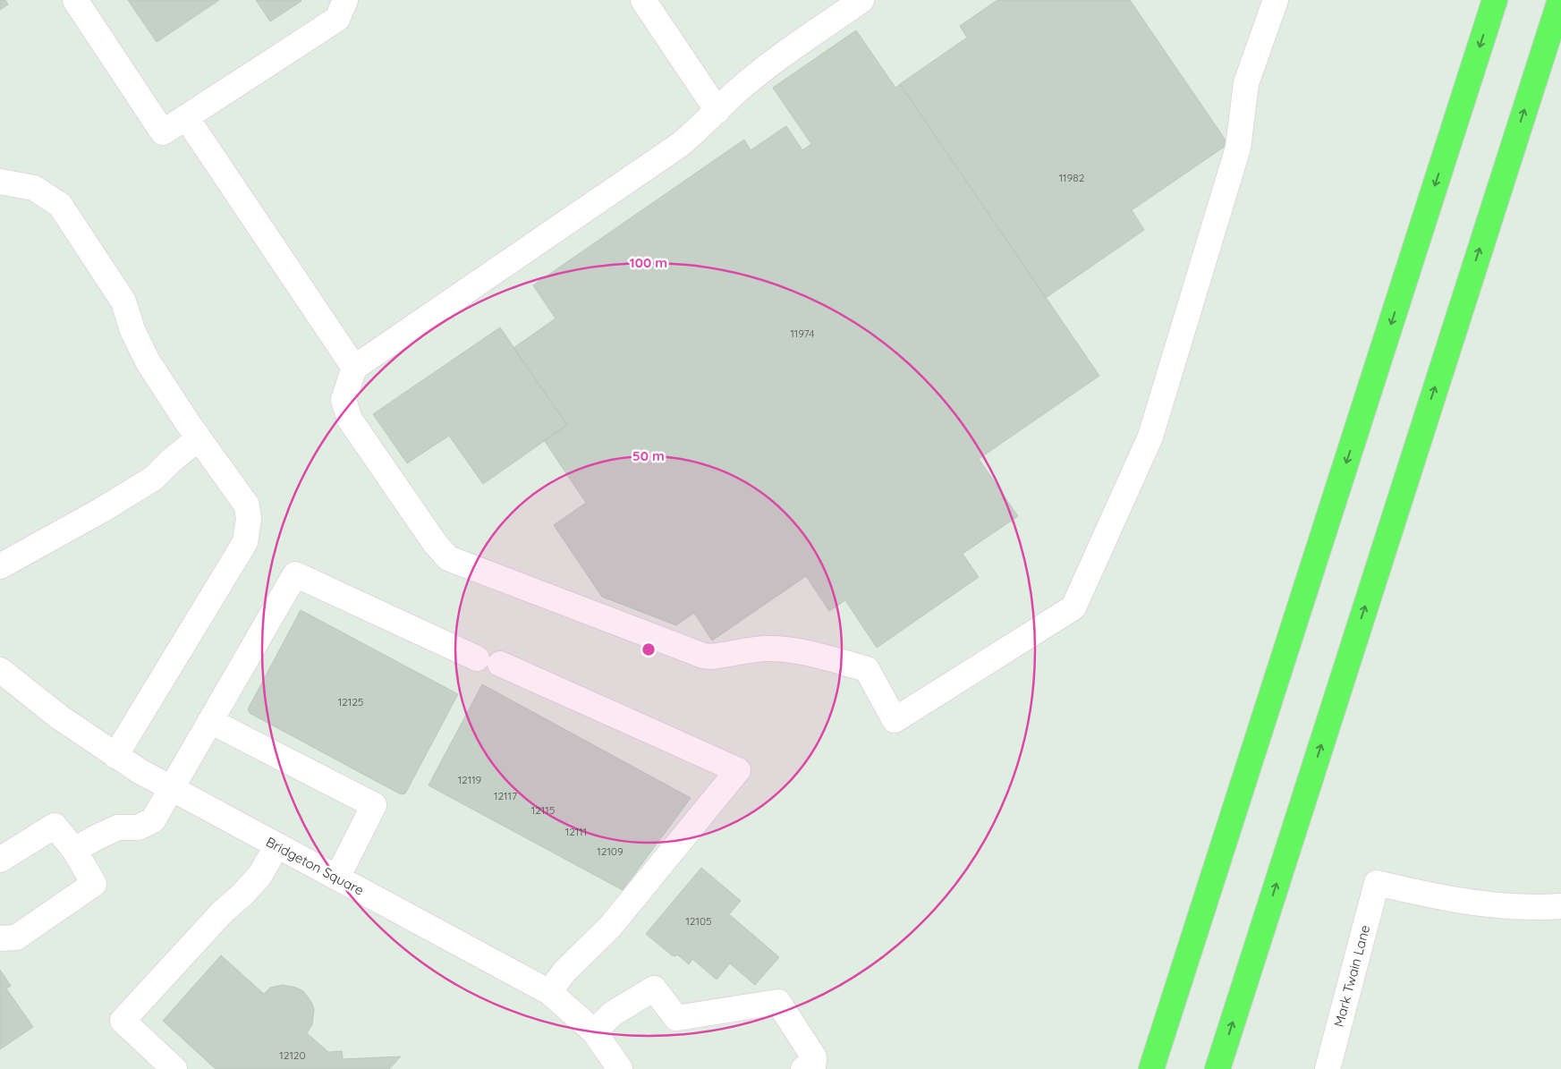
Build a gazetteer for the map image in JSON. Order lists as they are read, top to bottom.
{
  "streets": {
    "street": ["Bridgeton Square", "Mark Twain Lane"]
  },
  "house_numbers": [
    "11982",
    "11974",
    "12125",
    "12119",
    "12117",
    "12115",
    "12111",
    "12109",
    "12105",
    "12120"
  ],
  "rings": ["100 m", "50 m"]
}
